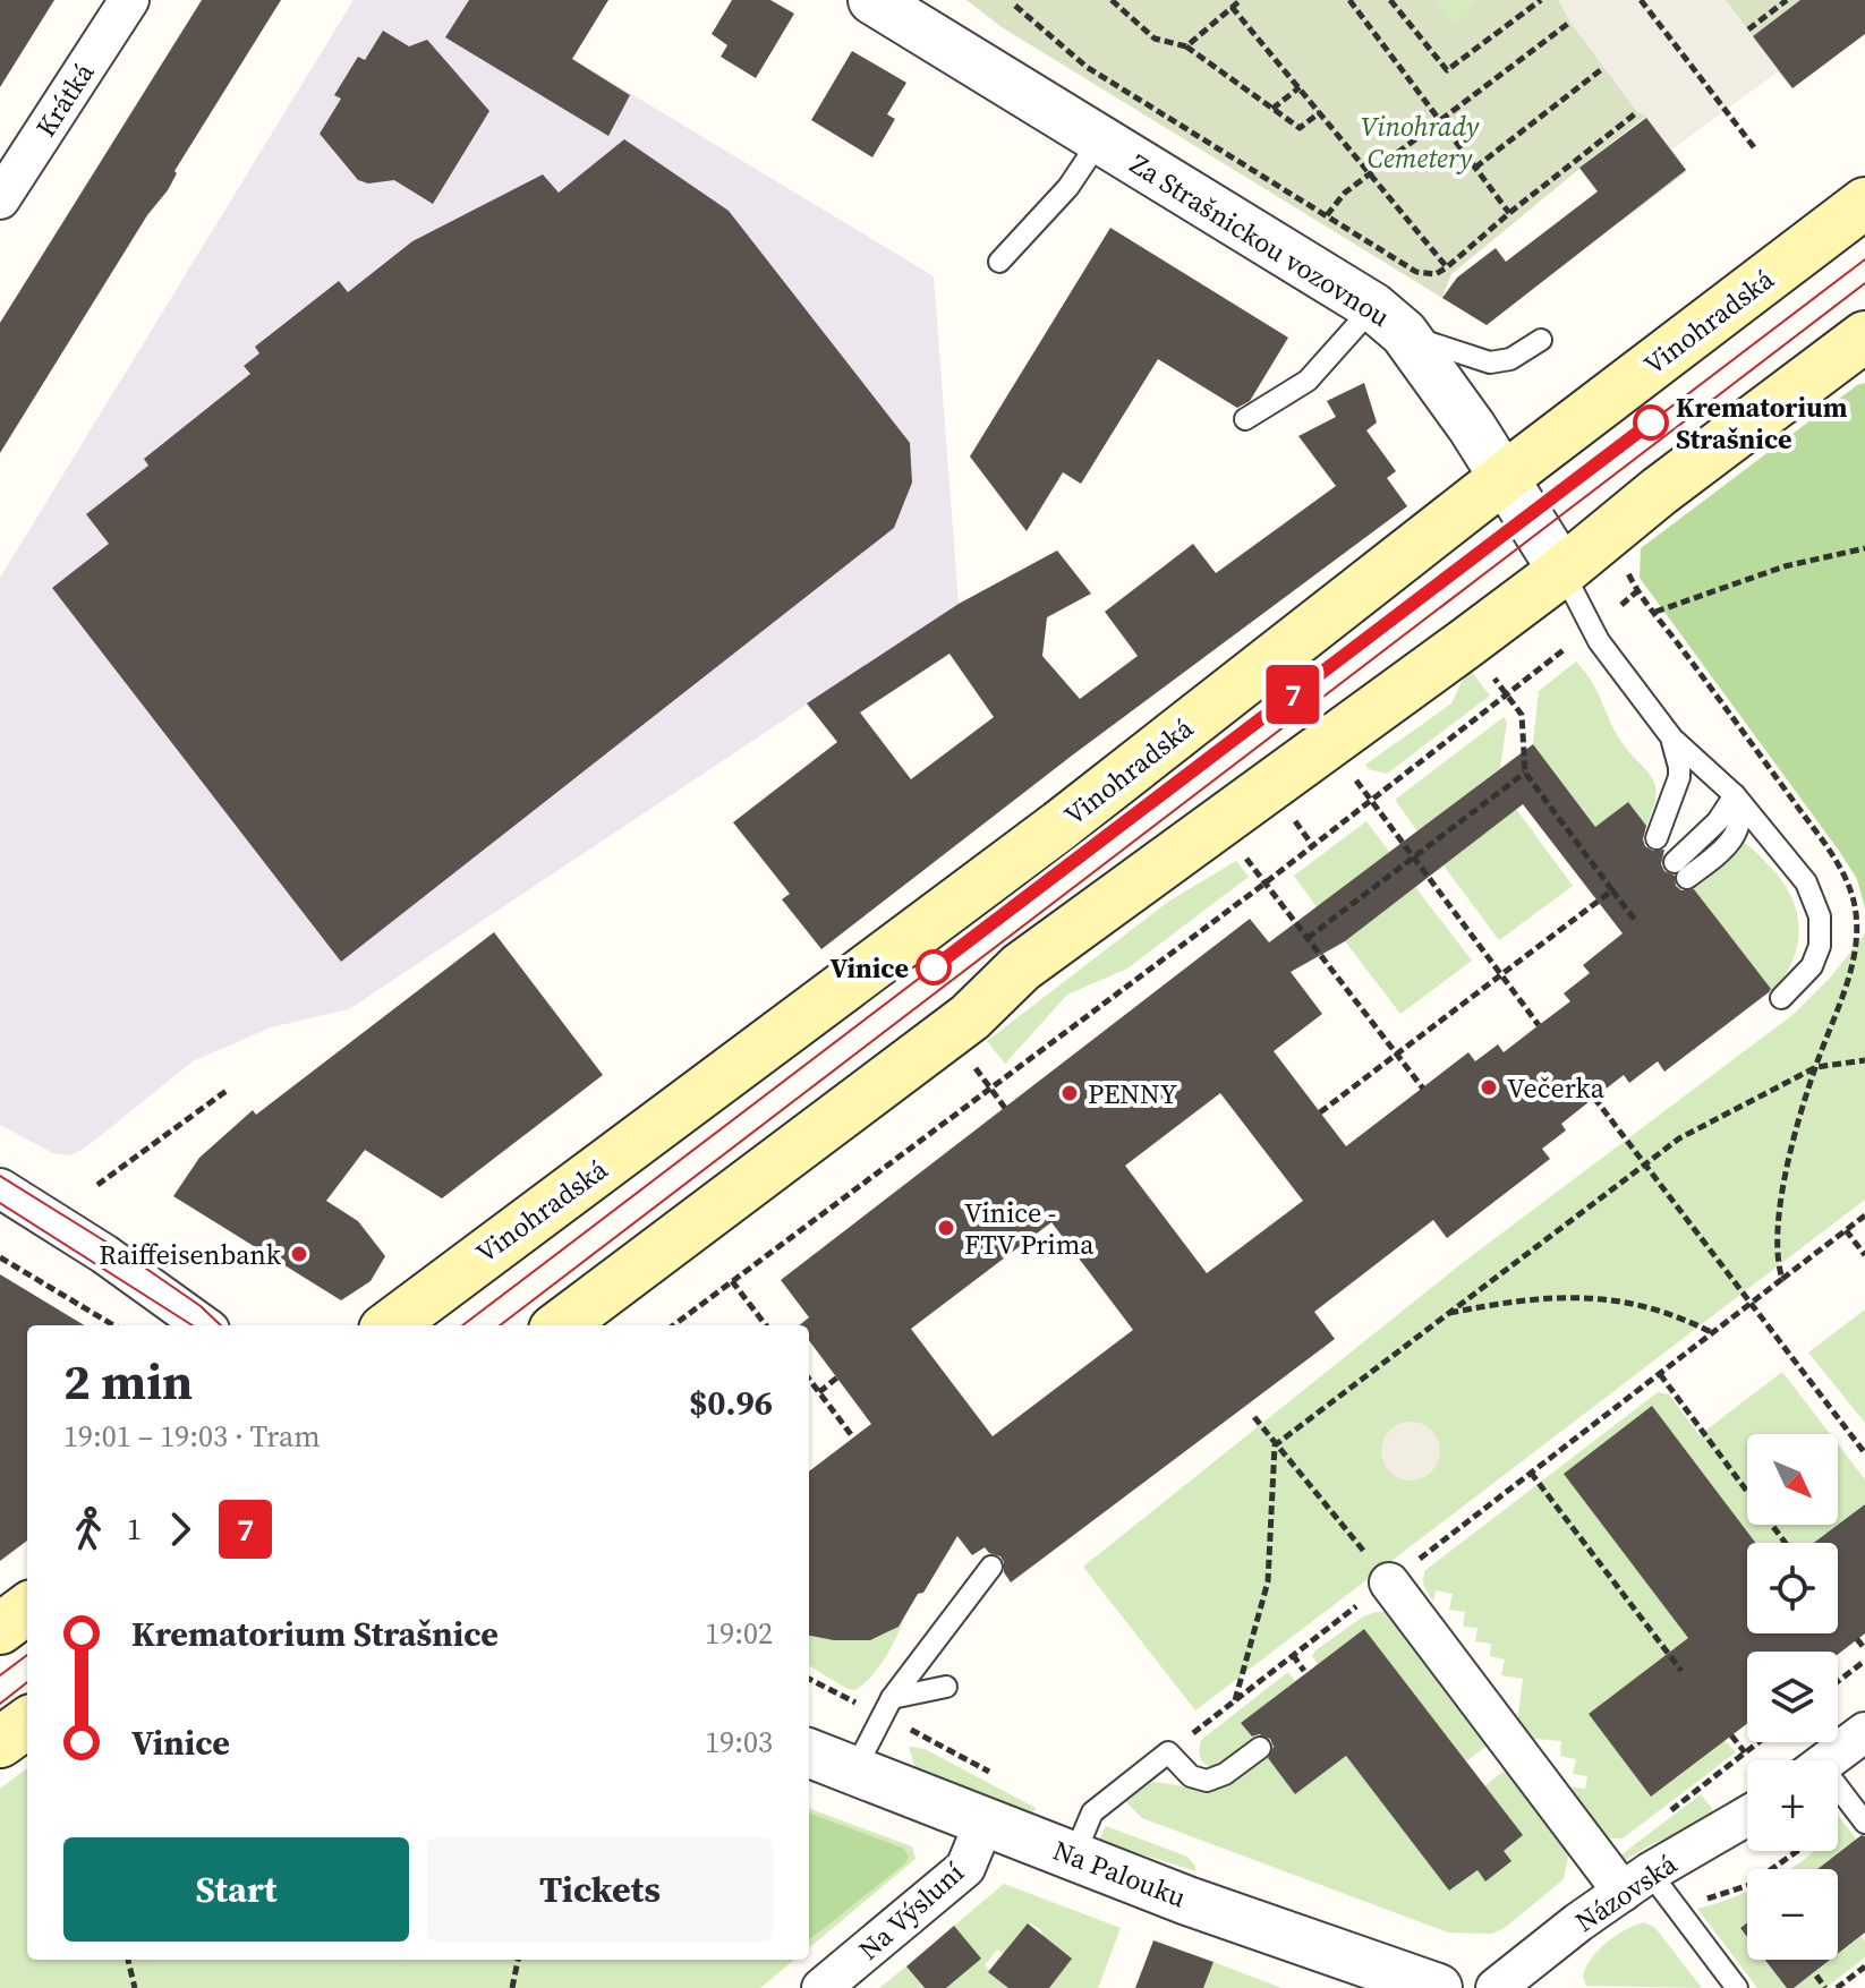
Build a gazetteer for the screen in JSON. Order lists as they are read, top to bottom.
{
  "streets": {
    "main road": ["Vinohradská"],
    "street": [
      "Krátká",
      "Za Strašnickou vozovnou",
      "Na Palouku",
      "Názovská",
      "Na Výsluní"
    ]
  },
  "crossings": [
    ["Za Strašnickou vozovnou", "Vinohradská"],
    ["Na Palouku", "Na Výsluní"]
  ],
  "parks": ["Vinohrady Cemetery"],
  "places": [
    "Krematorium Strašnice",
    "Vinice",
    "Večerka",
    "PENNY",
    "Vinice - FTV Prima",
    "Raiffeisenbank"
  ],
  "lines": ["tram line 7"],
  "north": "bottom right",
  "page": {
    "on_map": "7",
    "heading": ["2 min", "19:01 – 19:03 · Tram", "$0.96"],
    "map_buttons": ["+", "−"],
    "legs": ["1", "7"],
    "list": [
      {
        "name": "Krematorium Strašnice",
        "value": "19:02"
      },
      {
        "name": "Vinice",
        "value": "19:03"
      }
    ],
    "buttons": ["Start", "Tickets"]
  }
}
